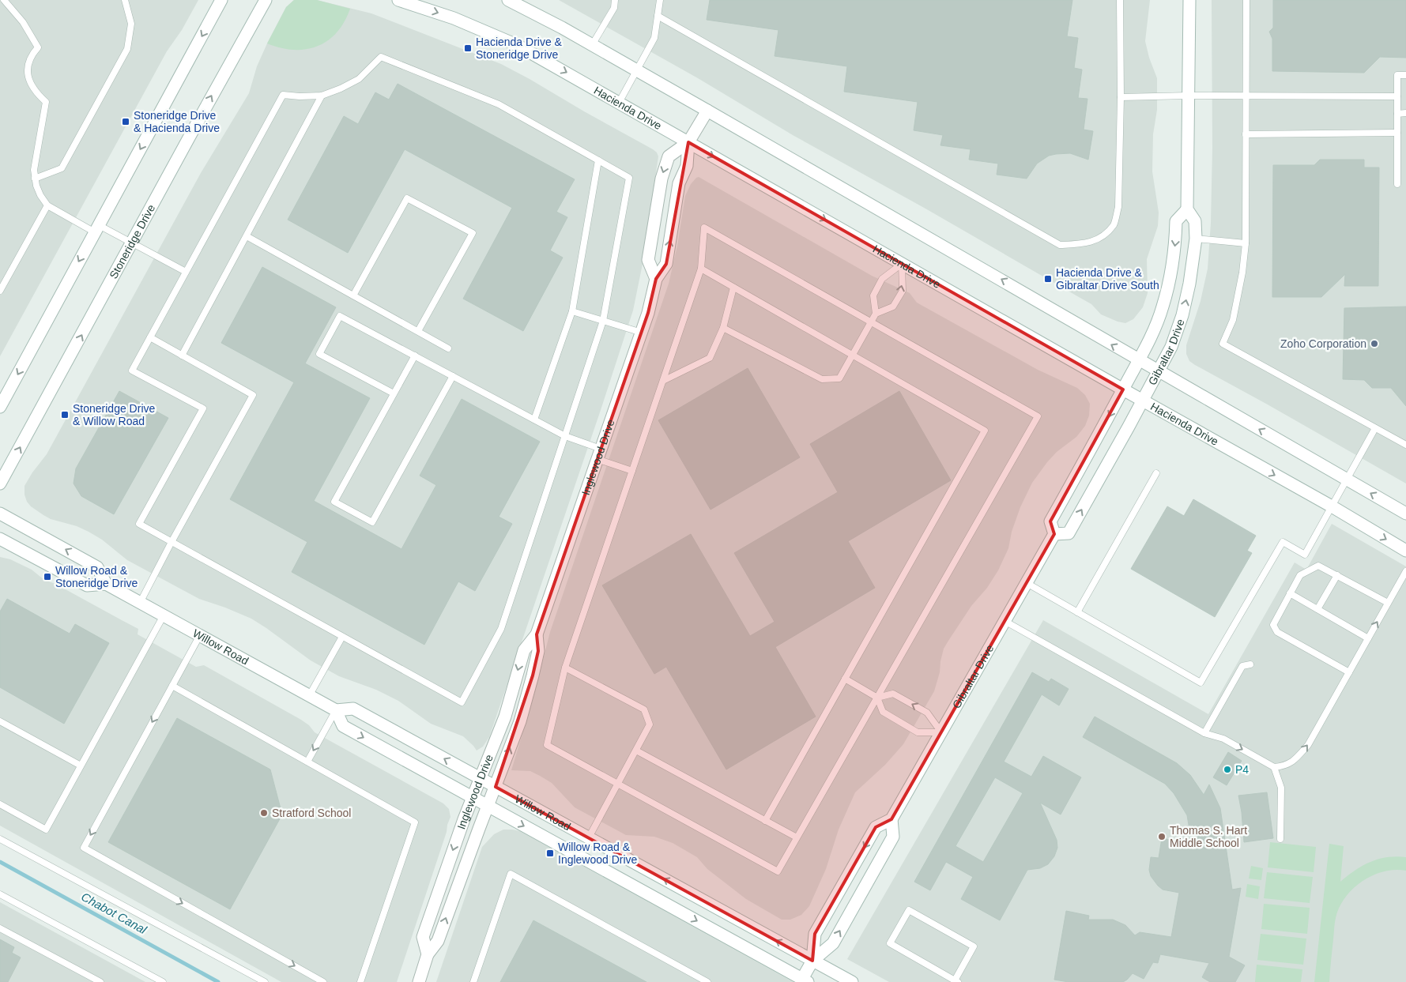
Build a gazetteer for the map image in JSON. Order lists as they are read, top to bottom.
{
  "streets": {
    "street": [
      "Hacienda Drive",
      "Stoneridge Drive",
      "Gibraltar Drive",
      "Inglewood Drive",
      "Willow Road"
    ]
  },
  "crossings": [
    ["Hacienda Drive", "Gibraltar Drive"],
    ["Hacienda Drive", "Inglewood Drive"],
    ["Inglewood Drive", "Willow Road"]
  ],
  "water": ["Chabot Canal"],
  "places": {
    "transit": [
      "Hacienda Drive & Stoneridge Drive",
      "Stoneridge Drive & Hacienda Drive",
      "Hacienda Drive & Gibraltar Drive South",
      "Stoneridge Drive & Willow Road",
      "Willow Road & Stoneridge Drive",
      "Willow Road & Inglewood Drive"
    ],
    "other": [
      "Zoho Corporation",
      "P4",
      "Stratford School",
      "Thomas S. Hart Middle School"
    ]
  }
}
